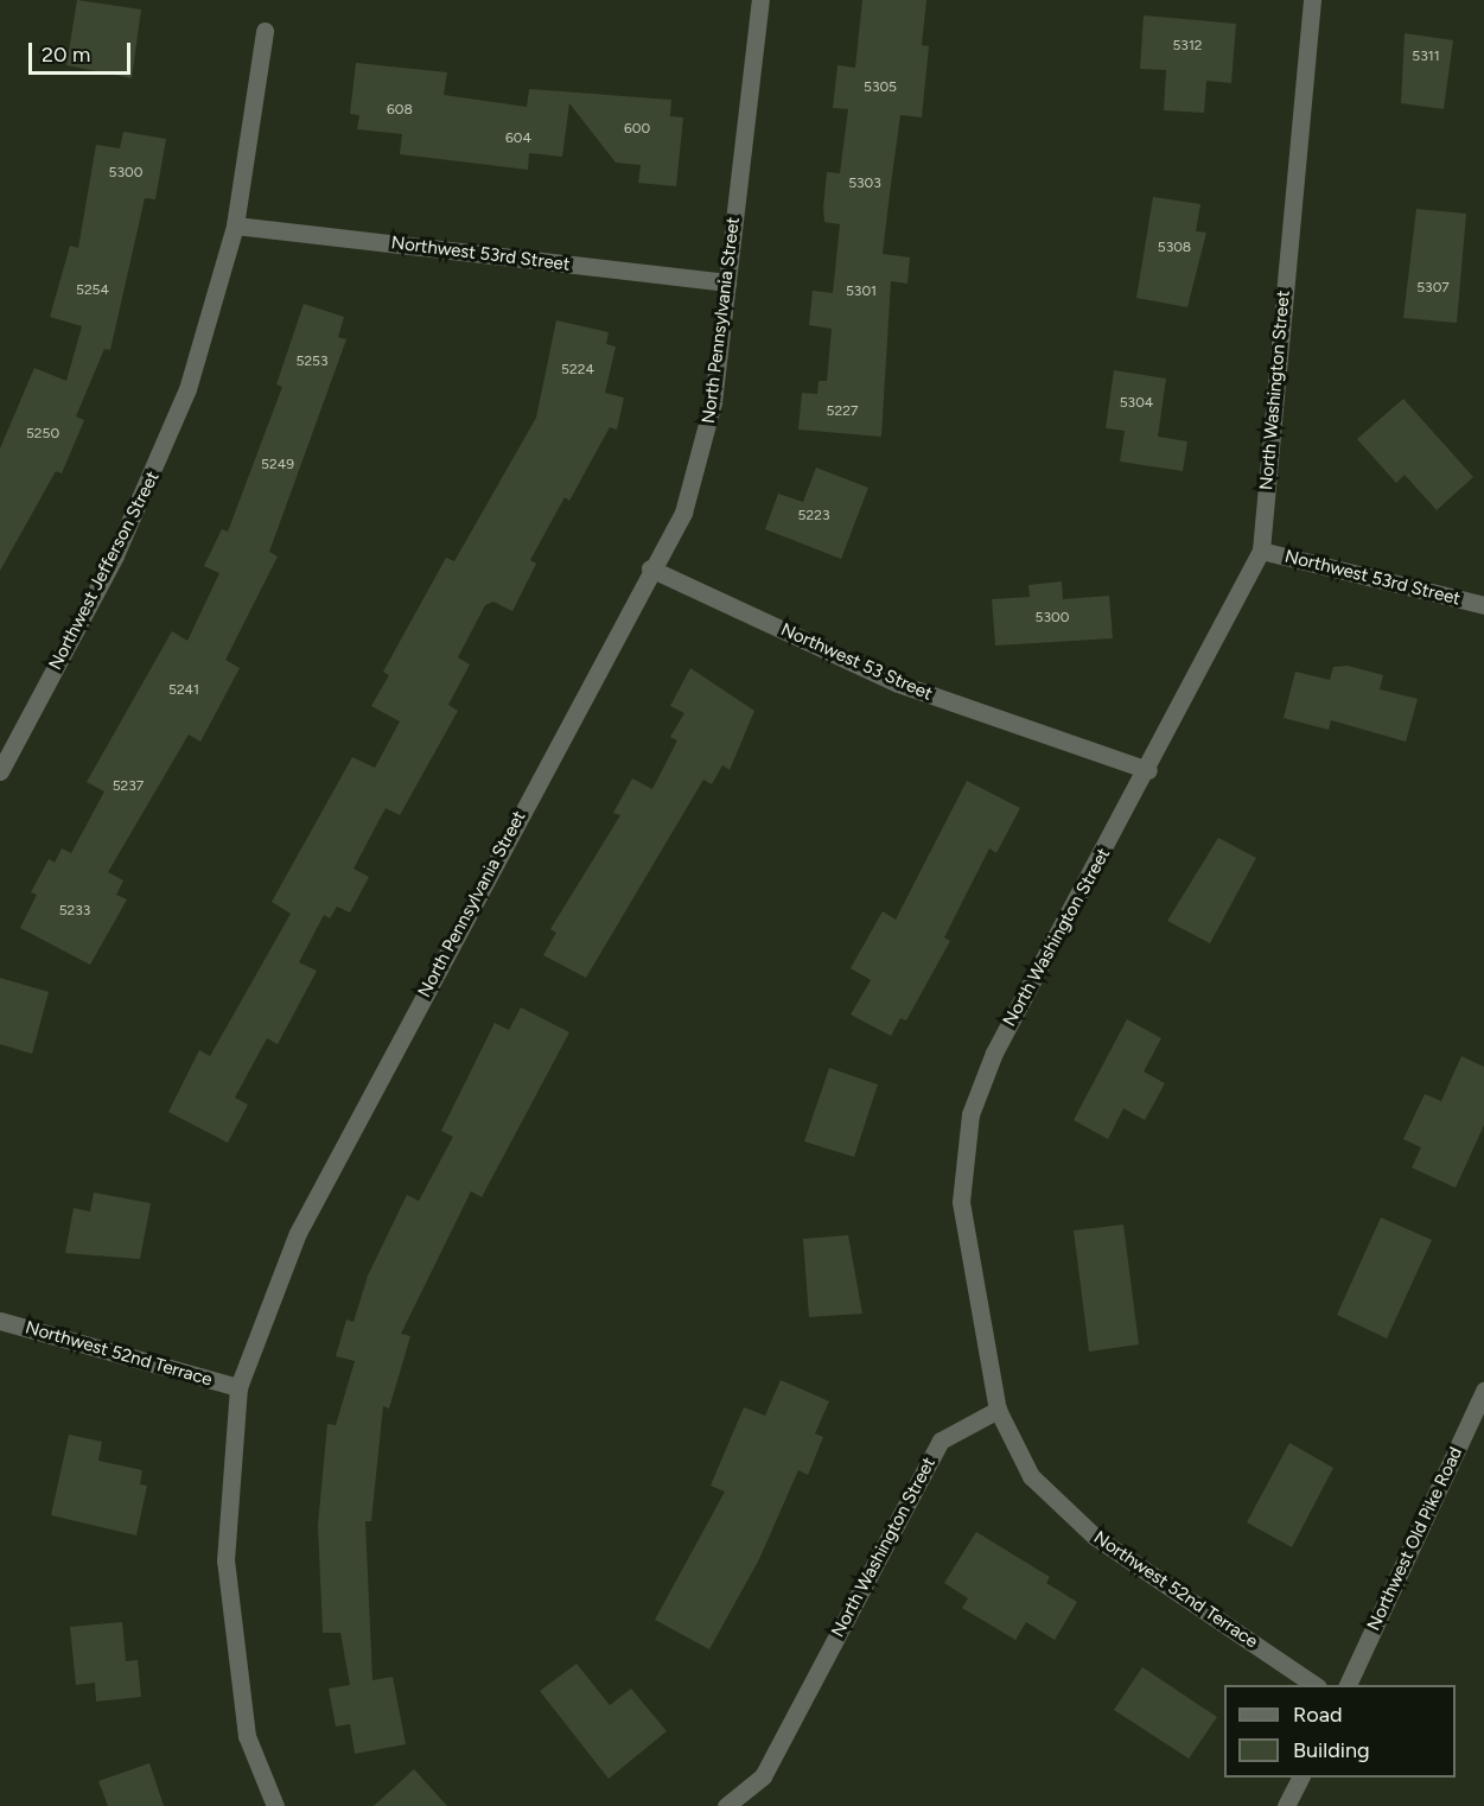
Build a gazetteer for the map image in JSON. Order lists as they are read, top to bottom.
{
  "streets": {
    "street": [
      "Northwest 53rd Street",
      "North Pennsylvania Street",
      "North Washington Street",
      "Northwest Jefferson Street",
      "Northwest 53 Street",
      "Northwest 52nd Terrace",
      "Northwest Old Pike Road"
    ]
  },
  "crossings": [
    ["Northwest 53rd Street", "North Pennsylvania Street"],
    ["Northwest 53rd Street", "North Washington Street"],
    ["Northwest 53rd Street", "Northwest Jefferson Street"],
    ["North Pennsylvania Street", "Northwest 53 Street"],
    ["North Pennsylvania Street", "Northwest 52nd Terrace"],
    ["North Washington Street", "Northwest 53 Street"],
    ["North Washington Street", "Northwest 52nd Terrace"]
  ],
  "house_numbers": [
    "5312",
    "5311",
    "5305",
    "608",
    "600",
    "604",
    "5300",
    "5303",
    "5308",
    "5307",
    "5254",
    "5301",
    "5253",
    "5224",
    "5304",
    "5227",
    "5250",
    "5249",
    "5223",
    "5300",
    "5241",
    "5237",
    "5233"
  ],
  "legend": ["Road", "Building"],
  "scale_bar": "20 m"
}
